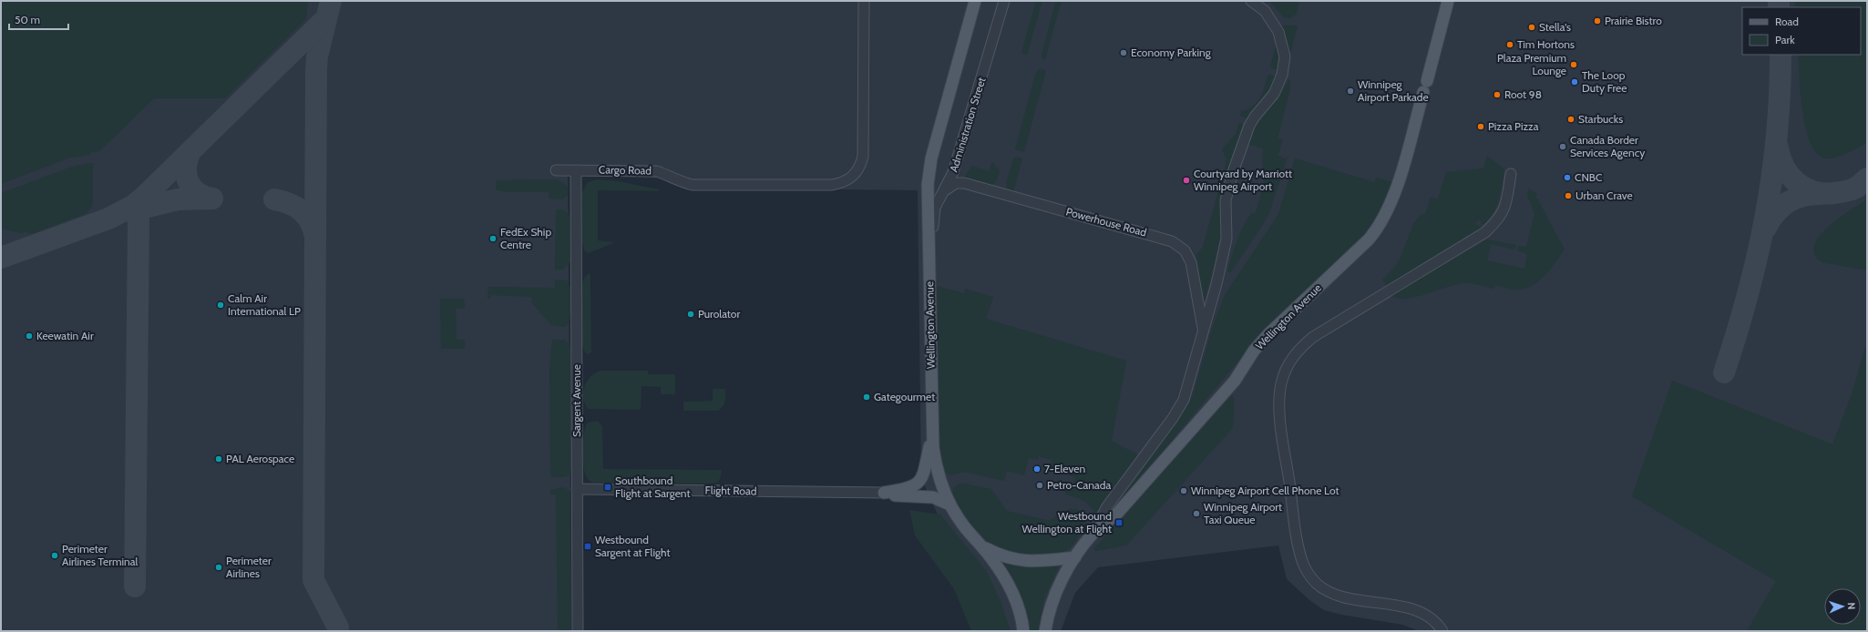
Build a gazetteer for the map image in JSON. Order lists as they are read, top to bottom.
{
  "streets": {
    "main road": ["Wellington Avenue"],
    "street": [
      "Administration Street",
      "Cargo Road",
      "Powerhouse Road",
      "Sargent Avenue",
      "Flight Road"
    ]
  },
  "crossings": [
    ["Administration Street", "Powerhouse Road"],
    ["Administration Street", "Wellington Avenue"],
    ["Cargo Road", "Sargent Avenue"],
    ["Powerhouse Road", "Wellington Avenue"],
    ["Sargent Avenue", "Flight Road"]
  ],
  "places": {
    "other": [
      "Prairie Bistro",
      "Stella's",
      "Tim Hortons",
      "Economy Parking",
      "Plaza Premium Lounge",
      "The Loop Duty Free",
      "Winnipeg Airport Parkade",
      "Root 98",
      "Starbucks",
      "Pizza Pizza",
      "Canada Border Services Agency",
      "CNBC",
      "Courtyard by Marriott Winnipeg Airport",
      "Urban Crave",
      "FedEx Ship Centre",
      "Calm Air International LP",
      "Purolator",
      "Keewatin Air",
      "Gategourmet",
      "PAL Aerospace",
      "7-Eleven",
      "Petro-Canada",
      "Winnipeg Airport Cell Phone Lot",
      "Winnipeg Airport Taxi Queue",
      "Perimeter Airlines Terminal",
      "Perimeter Airlines"
    ],
    "transit": ["Southbound Flight at Sargent", "Westbound Wellington at Flight", "Westbound Sargent at Flight"]
  },
  "legend": ["Road", "Park"],
  "scale_bar": "50 m",
  "north": "right"
}
